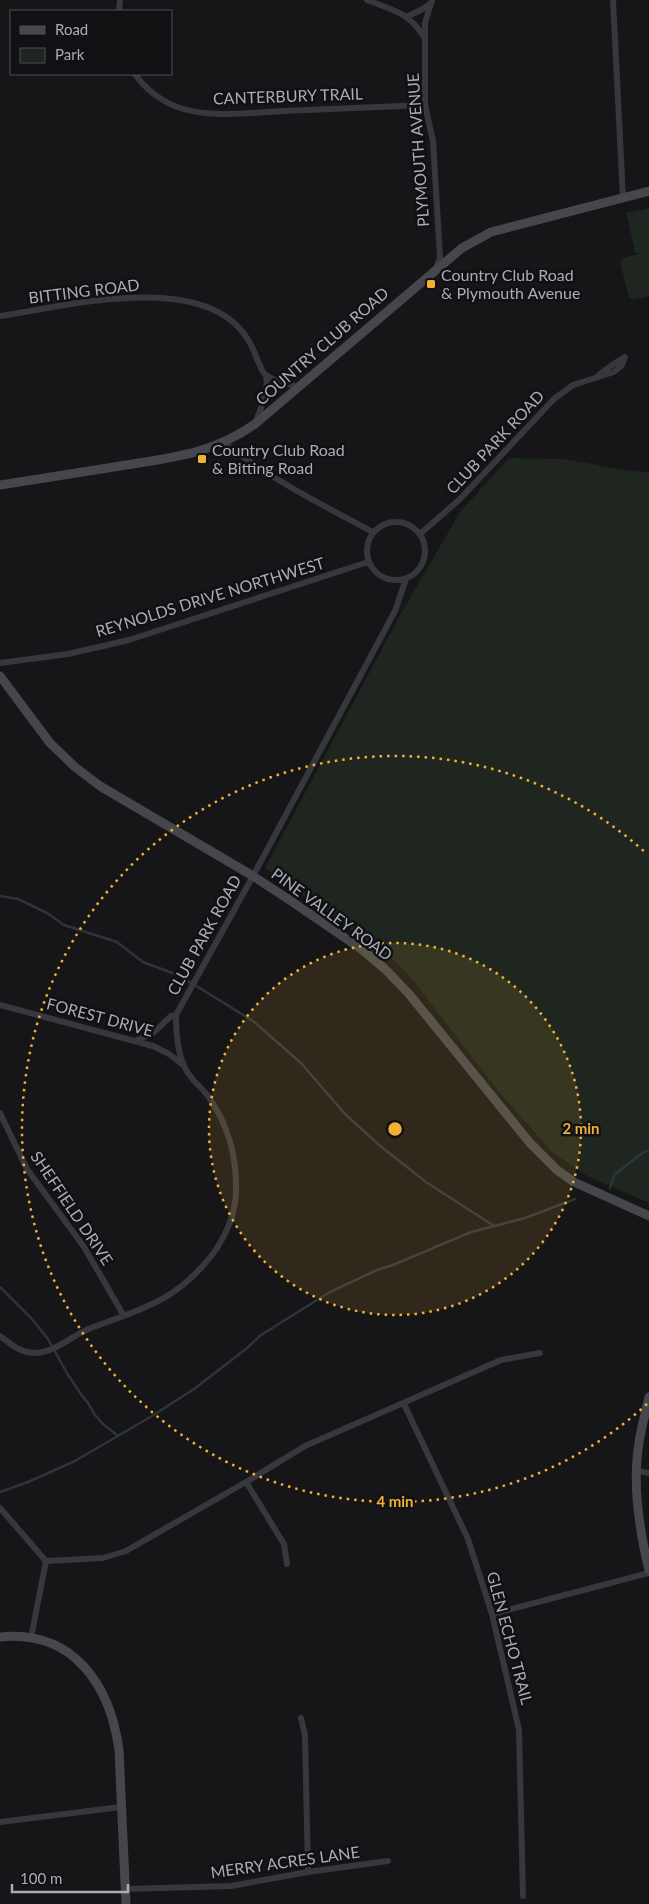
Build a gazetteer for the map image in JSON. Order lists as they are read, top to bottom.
{
  "streets": {
    "street": [
      "CANTERBURY TRAIL",
      "PLYMOUTH AVENUE",
      "BITTING ROAD",
      "COUNTRY CLUB ROAD",
      "CLUB PARK ROAD",
      "REYNOLDS DRIVE NORTHWEST",
      "PINE VALLEY ROAD",
      "FOREST DRIVE",
      "SHEFFIELD DRIVE",
      "GLEN ECHO TRAIL",
      "MERRY ACRES LANE"
    ]
  },
  "crossings": [
    ["CANTERBURY TRAIL", "PLYMOUTH AVENUE"],
    ["PLYMOUTH AVENUE", "COUNTRY CLUB ROAD"],
    ["CLUB PARK ROAD", "REYNOLDS DRIVE NORTHWEST"],
    ["CLUB PARK ROAD", "PINE VALLEY ROAD"],
    ["CLUB PARK ROAD", "FOREST DRIVE"],
    ["CLUB PARK ROAD", "SHEFFIELD DRIVE"]
  ],
  "places": {
    "transit": ["Country Club Road & Plymouth Avenue", "Country Club Road & Bitting Road"]
  },
  "legend": ["Road", "Park"],
  "scale_bar": "100 m",
  "rings": ["2 min", "4 min"]
}
